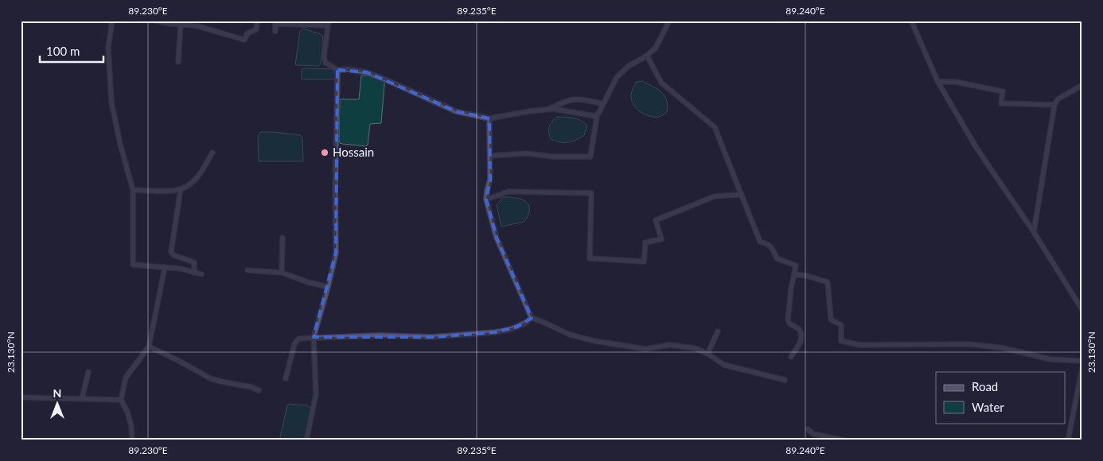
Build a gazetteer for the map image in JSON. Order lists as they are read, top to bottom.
{
  "places": ["Hossain"],
  "legend": ["Road", "Water"],
  "scale_bar": "100 m",
  "north": "top",
  "coordinates": [
    "89.230°E",
    "89.235°E",
    "89.240°E",
    "23.130°N"
  ]
}
